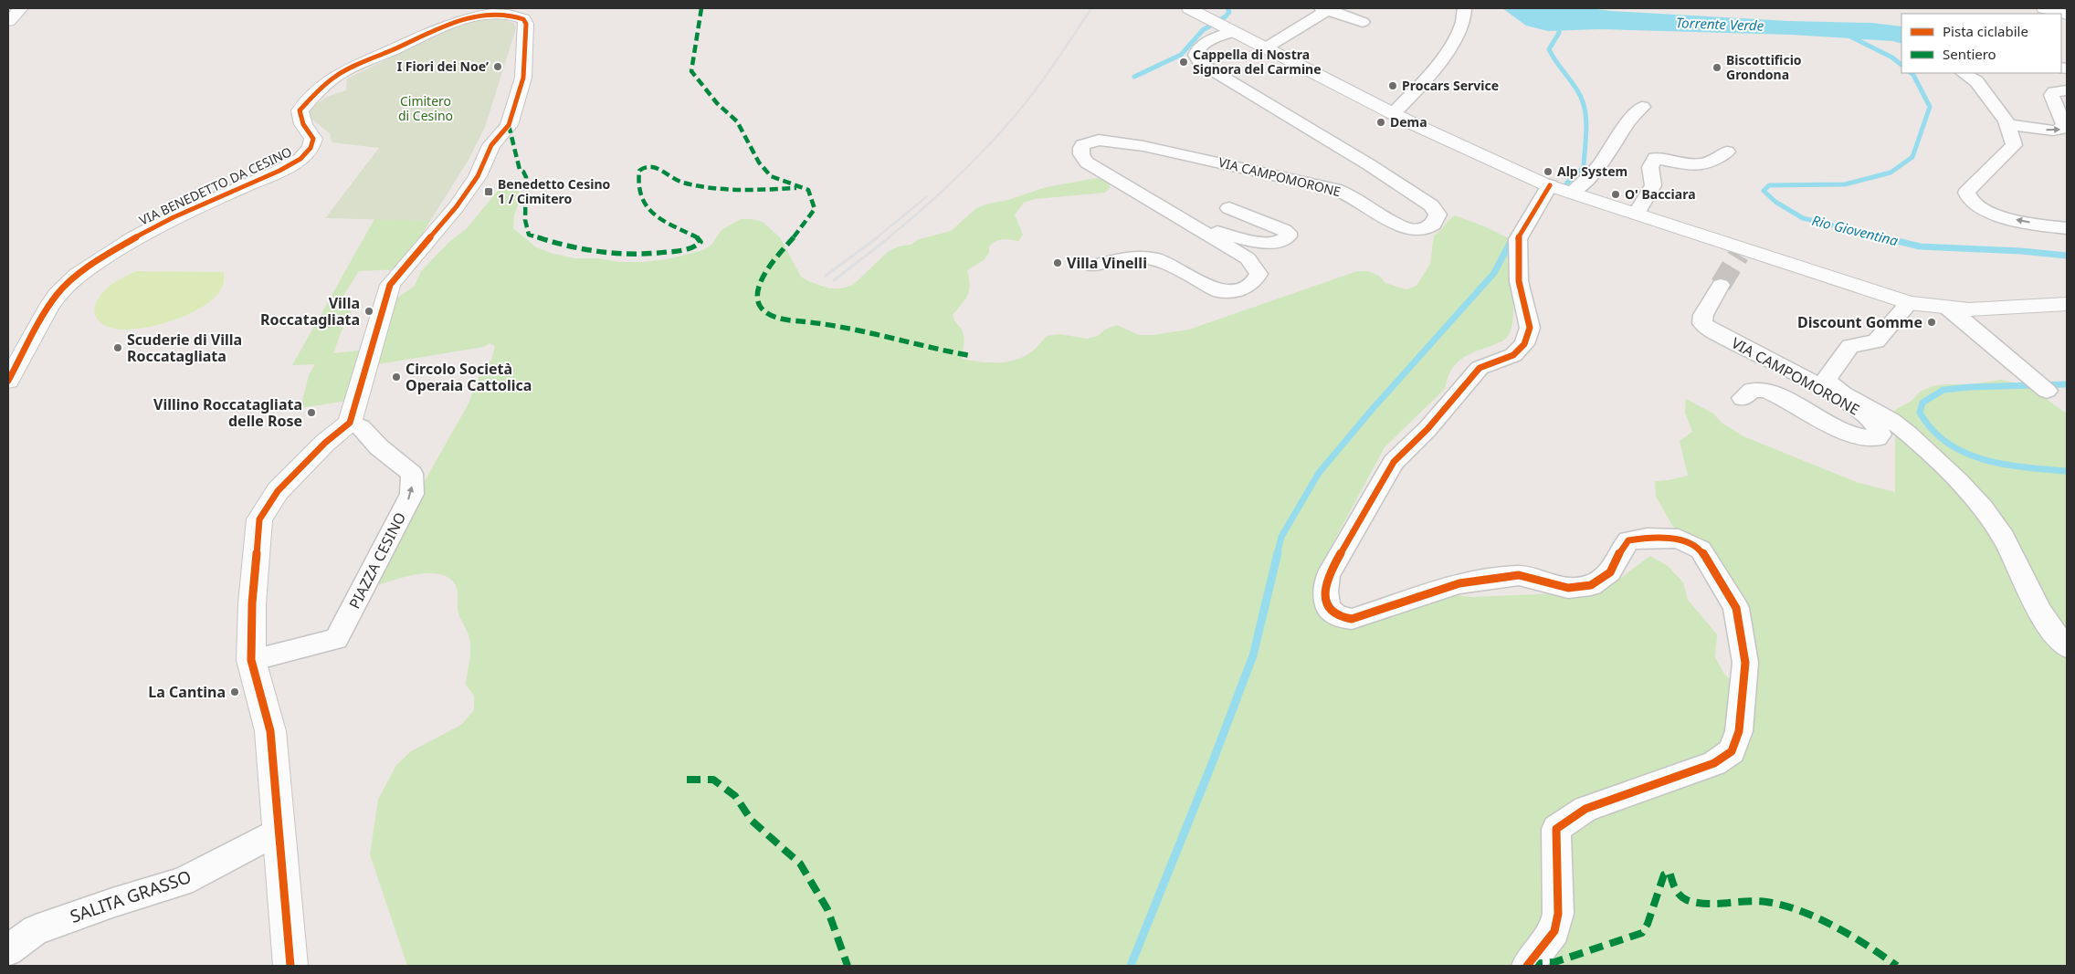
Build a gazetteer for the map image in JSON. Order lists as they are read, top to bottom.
{
  "streets": {
    "street": [
      "VIA CAMPOMORONE",
      "VIA BENEDETTO DA CESINO",
      "PIAZZA CESINO",
      "SALITA GRASSO"
    ]
  },
  "crossings": [
    ["VIA BENEDETTO DA CESINO", "PIAZZA CESINO"]
  ],
  "water": ["Torrente Verde", "Rio Gioventina"],
  "parks": ["Cimitero di Cesino"],
  "places": {
    "other": [
      "Cappella di Nostra Signora del Carmine",
      "I Fiori dei Noe’",
      "Biscottificio Grondona",
      "Procars Service",
      "Dema",
      "Alp System",
      "O' Bacciara",
      "Villa Vinelli",
      "Villa Roccatagliata",
      "Discount Gomme",
      "Scuderie di Villa Roccatagliata",
      "Circolo Società Operaia Cattolica",
      "Villino Roccatagliata delle Rose",
      "La Cantina"
    ],
    "transit": ["Benedetto Cesino 1 / Cimitero"]
  },
  "legend": ["Pista ciclabile", "Sentiero"]
}
